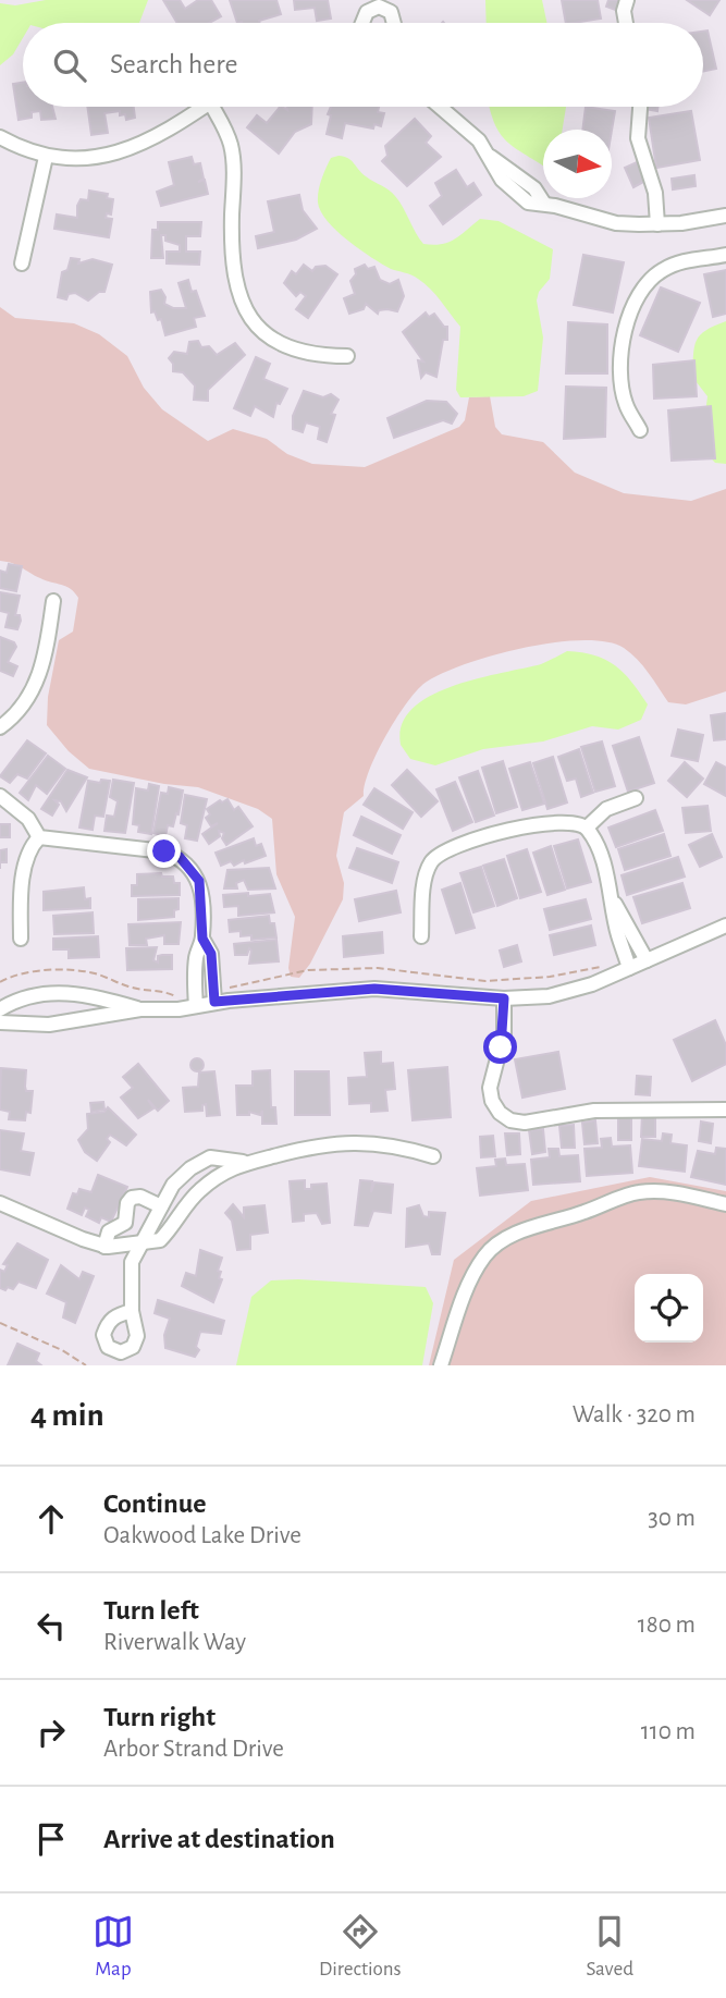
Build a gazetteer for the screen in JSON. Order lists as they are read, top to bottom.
{
  "north": "right",
  "page": {
    "search": "Search here",
    "heading": ["4 min", "Walk · 320 m"],
    "list": [
      ["Continue", "Oakwood Lake Drive", "30 m"],
      ["Turn left", "Riverwalk Way", "180 m"],
      ["Turn right", "Arbor Strand Drive", "110 m"],
      "Arrive at destination"
    ],
    "nav": ["Map", "Directions", "Saved"]
  }
}
